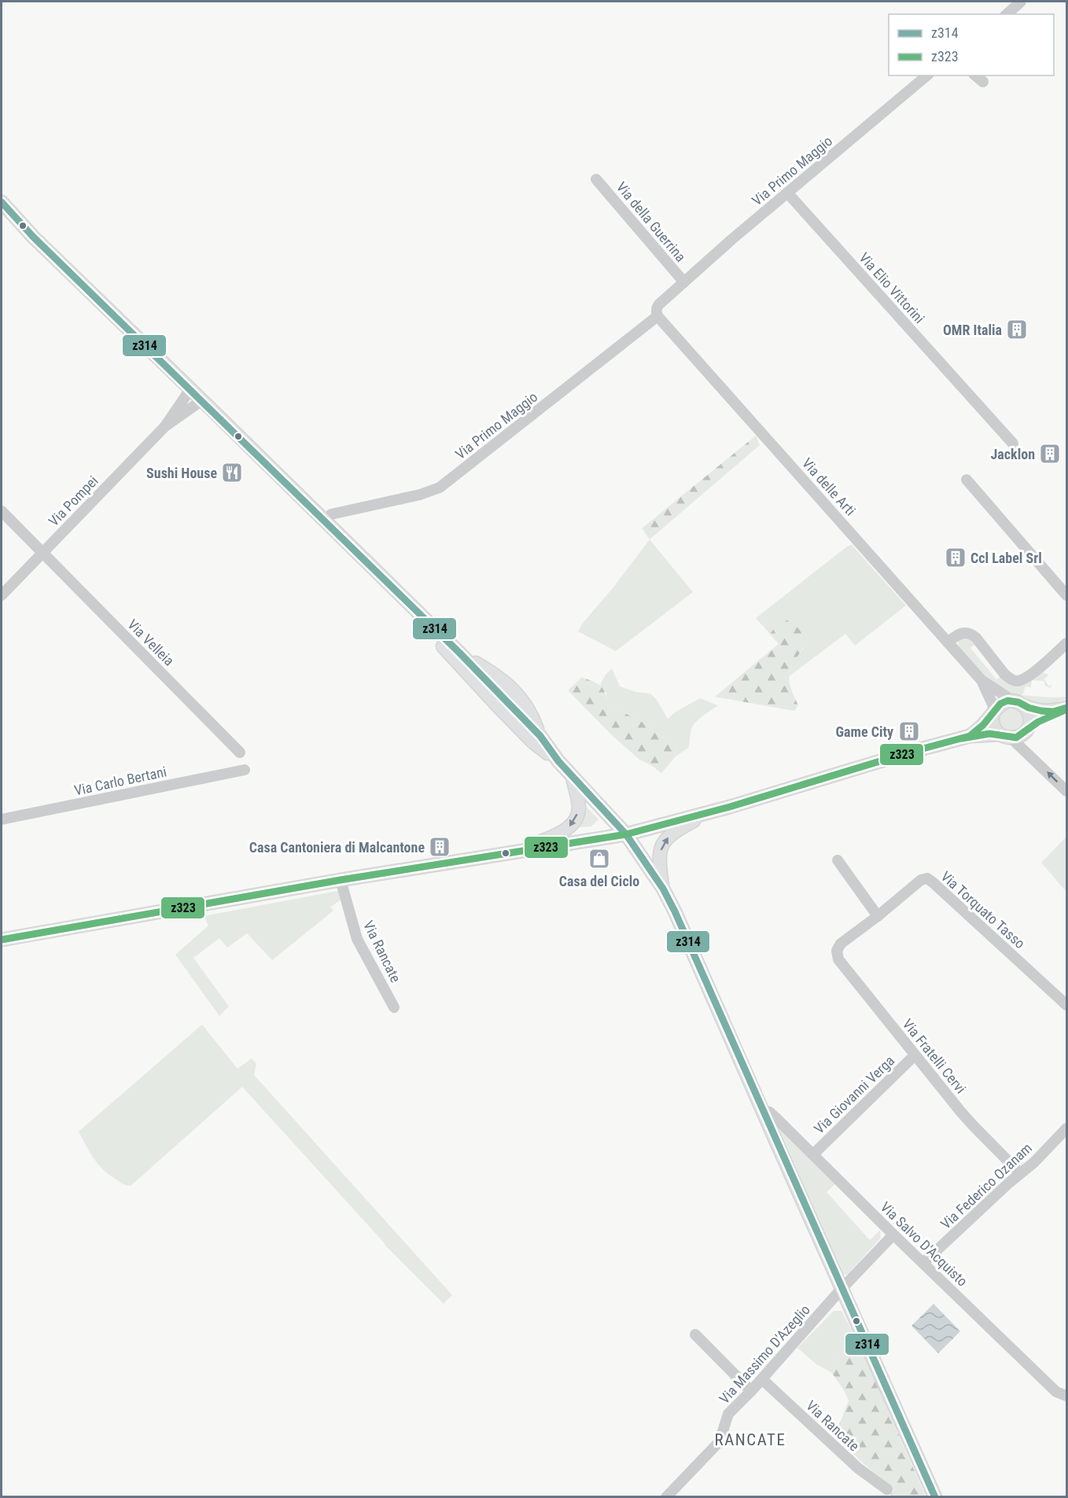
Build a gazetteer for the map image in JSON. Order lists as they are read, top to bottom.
{
  "streets": {
    "street": [
      "Via Primo Maggio",
      "Via della Guerrina",
      "Via Elio Vittorini",
      "Via delle Arti",
      "Via Pompei",
      "Via Velleia",
      "Via Carlo Bertani",
      "Via Torquato Tasso",
      "Via Rancate",
      "Via Fratelli Cervi",
      "Via Giovanni Verga",
      "Via Federico Ozanam",
      "Via Salvo D'Acquisto",
      "Via Massimo D'Azeglio"
    ]
  },
  "crossings": [
    ["Via Primo Maggio", "Via della Guerrina"],
    ["Via Primo Maggio", "Via Elio Vittorini"],
    ["Via Primo Maggio", "Via delle Arti"],
    ["Via Pompei", "Via Velleia"],
    ["Via Torquato Tasso", "Via Fratelli Cervi"],
    ["Via Rancate", "Via Massimo D'Azeglio"],
    ["Via Fratelli Cervi", "Via Giovanni Verga"],
    ["Via Fratelli Cervi", "Via Federico Ozanam"],
    ["Via Giovanni Verga", "Via Salvo D'Acquisto"],
    ["Via Federico Ozanam", "Via Salvo D'Acquisto"],
    ["Via Salvo D'Acquisto", "Via Massimo D'Azeglio"]
  ],
  "districts": ["RANCATE"],
  "places": {
    "building": [
      "OMR Italia",
      "Jacklon",
      "Ccl Label Srl",
      "Game City",
      "Casa Cantoniera di Malcantone"
    ],
    "restaurant": ["Sushi House"],
    "shop": ["Casa del Ciclo"]
  },
  "lines": ["transit line z314", "transit line z323"],
  "legend": ["z314", "z323"]
}
